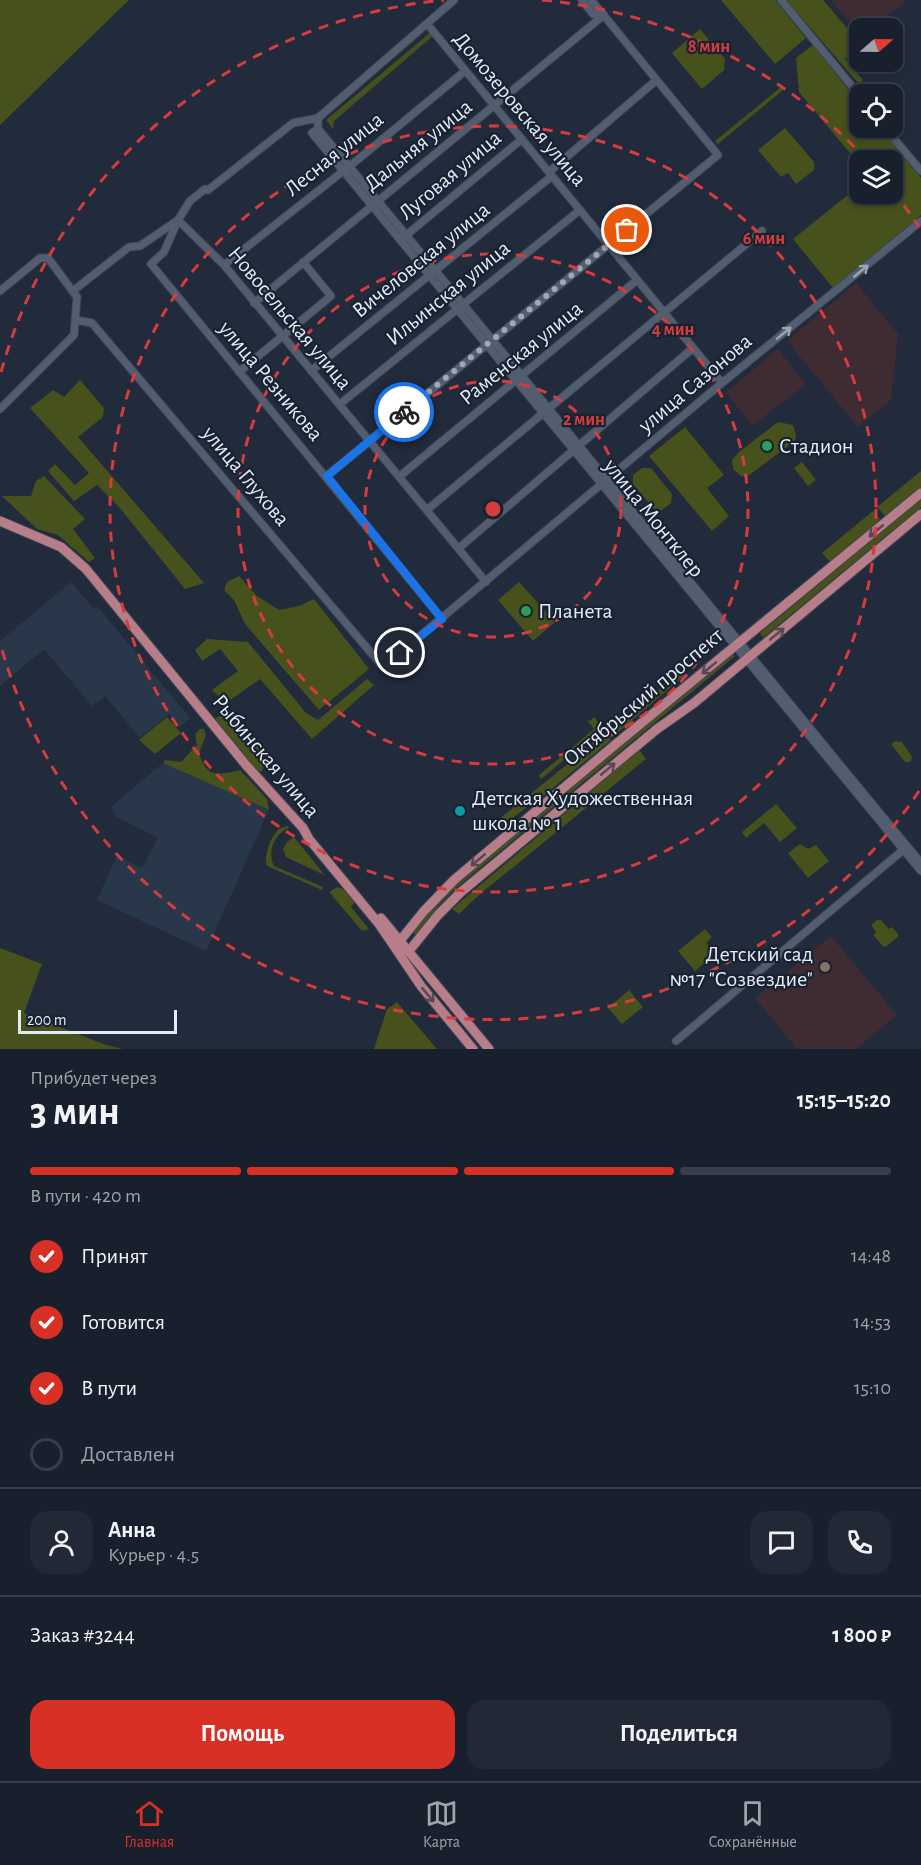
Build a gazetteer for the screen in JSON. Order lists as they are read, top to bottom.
{
  "streets": {
    "main road": ["Октябрьский проспект", "Рыбинская улица"],
    "street": [
      "Домозеровская улица",
      "Дальняя улица",
      "Лесная улица",
      "Луговая улица",
      "Вичеловская улица",
      "Ильинская улица",
      "Новосельская улица",
      "Раменская улица",
      "улица Резникова",
      "улица Сазонова",
      "улица Глухова",
      "улица Монтклер"
    ]
  },
  "crossings": [
    ["Домозеровская улица", "Дальняя улица"],
    ["Домозеровская улица", "Лесная улица"],
    ["Домозеровская улица", "Луговая улица"],
    ["Домозеровская улица", "Вичеловская улица"],
    ["Домозеровская улица", "Ильинская улица"],
    ["Домозеровская улица", "Раменская улица"],
    ["Домозеровская улица", "улица Сазонова"],
    ["Дальняя улица", "Новосельская улица"],
    ["Дальняя улица", "улица Монтклер"],
    ["Лесная улица", "Новосельская улица"],
    ["Лесная улица", "улица Монтклер"],
    ["Луговая улица", "улица Монтклер"],
    ["Вичеловская улица", "Новосельская улица"],
    ["Вичеловская улица", "улица Монтклер"],
    ["Ильинская улица", "Новосельская улица"],
    ["Ильинская улица", "улица Монтклер"],
    ["Новосельская улица", "Раменская улица"],
    ["Новосельская улица", "улица Резникова"],
    ["Новосельская улица", "улица Сазонова"],
    ["Раменская улица", "улица Монтклер"],
    ["улица Резникова", "улица Сазонова"],
    ["улица Сазонова", "улица Глухова"],
    ["улица Сазонова", "улица Монтклер"],
    ["улица Монтклер", "Октябрьский проспект"],
    ["Октябрьский проспект", "Рыбинская улица"]
  ],
  "one_way": ["улица Сазонова"],
  "places": [
    "Стадион",
    "Планета",
    "Детская Художественная школа № 1",
    "Детский сад №17 \"Созвездие\""
  ],
  "scale_bar": "200 m",
  "north": "right",
  "page": {
    "scale": "200 m",
    "heading": ["3 мин", "Прибудет через", "15:15–15:20"],
    "panel": [
      "Анна",
      "Курьер · 4.5",
      "Заказ #3244",
      "1 800 ₽"
    ],
    "bar": "В пути · 420 m",
    "list": [
      ["Принят", "14:48"],
      ["Готовится", "14:53"],
      ["В пути", "15:10"],
      "Доставлен"
    ],
    "buttons": ["Помощь", "Поделиться"],
    "tabs": ["Главная", "Карта", "Сохранённые"]
  },
  "rings": [
    "8 мин",
    "6 мин",
    "4 мин",
    "2 мин"
  ]
}
